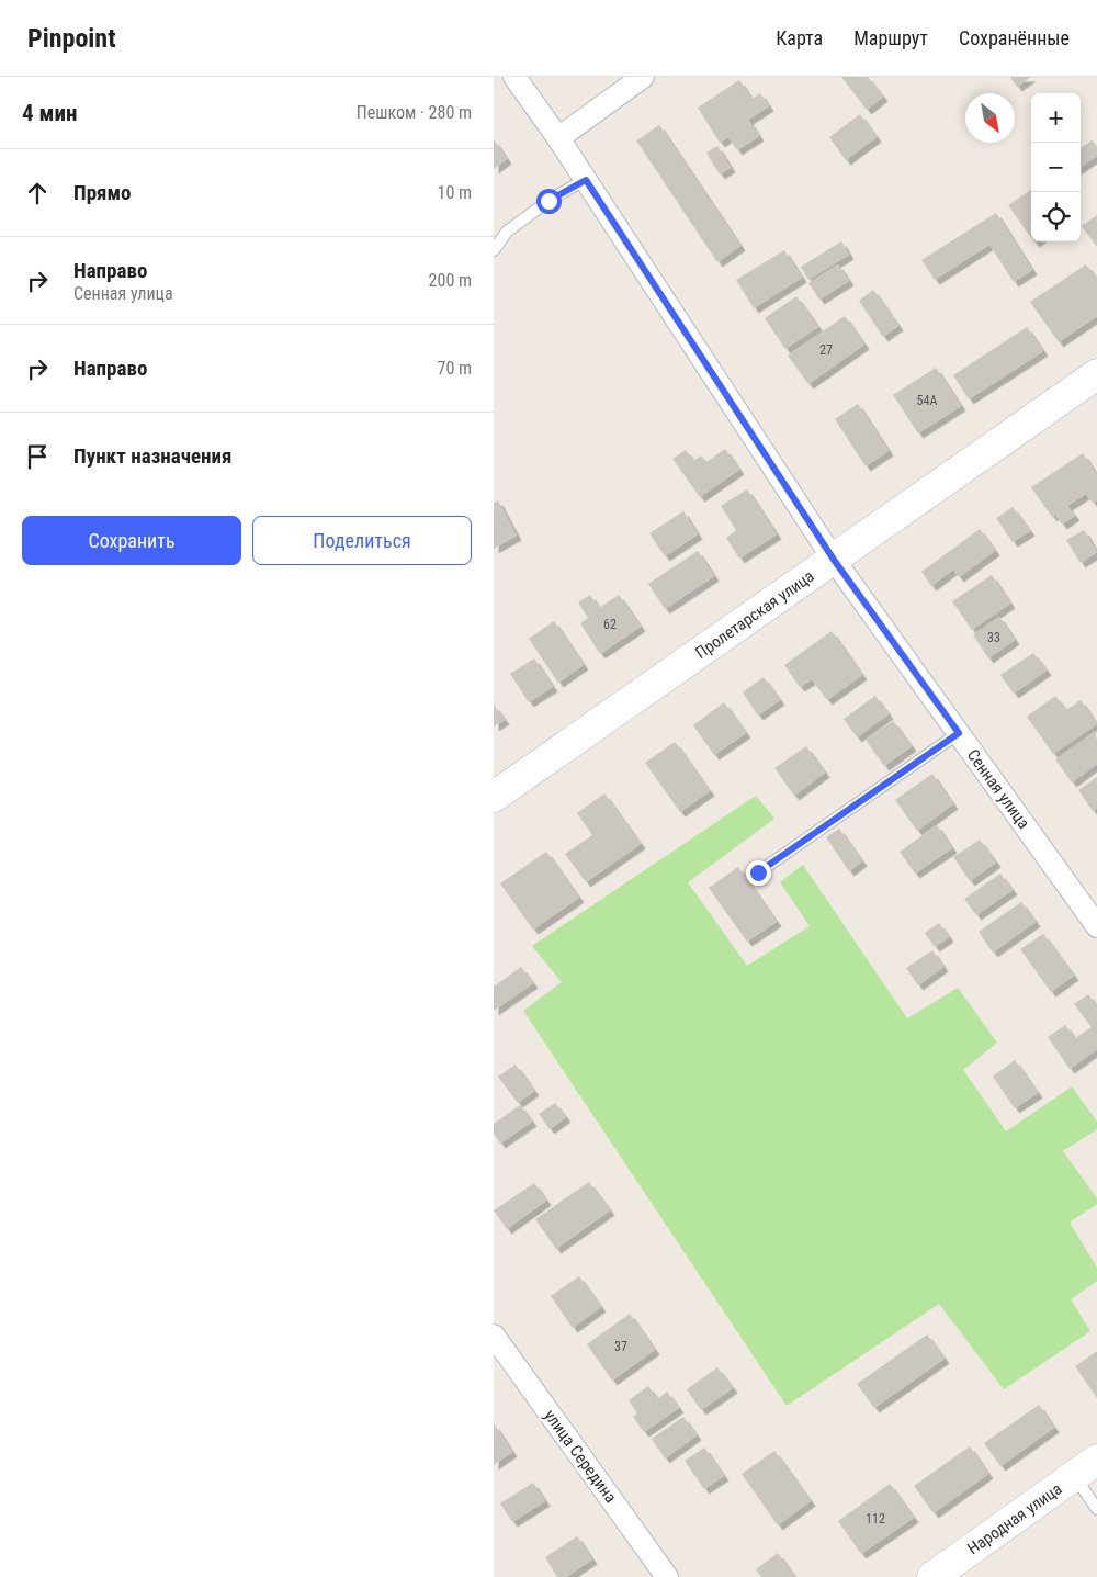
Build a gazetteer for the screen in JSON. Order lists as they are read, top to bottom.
{
  "streets": {
    "street": [
      "Пролетарская улица",
      "Сенная улица",
      "улица Середина",
      "Народная улица"
    ]
  },
  "crossings": [
    ["Пролетарская улица", "Сенная улица"]
  ],
  "house_numbers": [
    "27",
    "54А",
    "62",
    "33",
    "37",
    "112"
  ],
  "north": "bottom right",
  "page": {
    "header": "Pinpoint",
    "nav": ["Карта", "Маршрут", "Сохранённые"],
    "heading": ["4 мин", "Пешком · 280 m"],
    "map_buttons": ["+", "−"],
    "list": [
      ["Прямо", "10 m"],
      ["Направо", "Сенная улица", "200 m"],
      ["Направо", "70 m"],
      "Пункт назначения"
    ],
    "buttons": ["Сохранить", "Поделиться"]
  }
}
